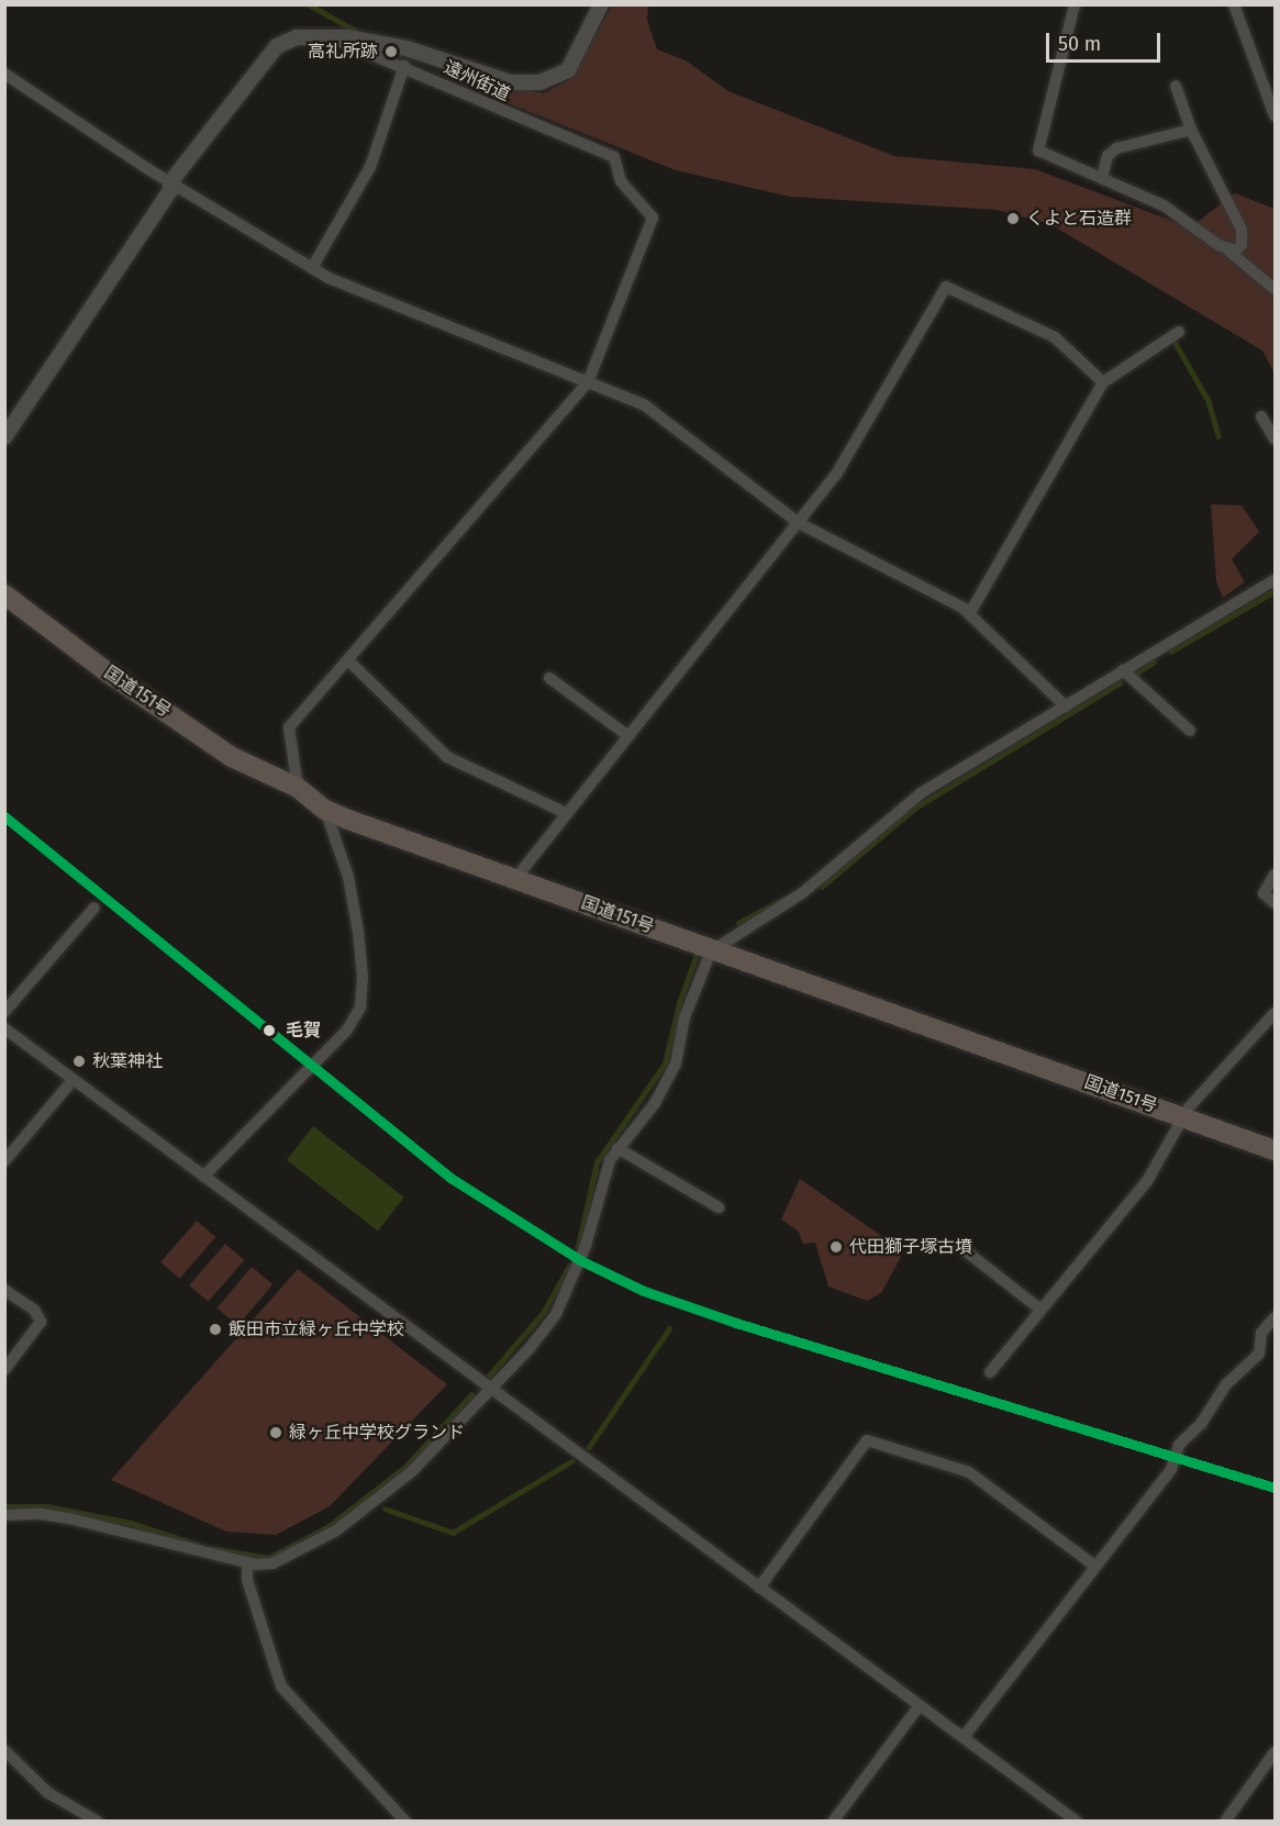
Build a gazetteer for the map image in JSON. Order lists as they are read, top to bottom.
{
  "streets": {
    "highway": ["国道151号"],
    "street": ["遠州街道"]
  },
  "places": [
    "高礼所跡",
    "くよと石造群",
    "毛賀",
    "秋葉神社",
    "代田獅子塚古墳",
    "飯田市立緑ヶ丘中学校",
    "緑ヶ丘中学校グランド"
  ],
  "scale_bar": "50 m"
}
